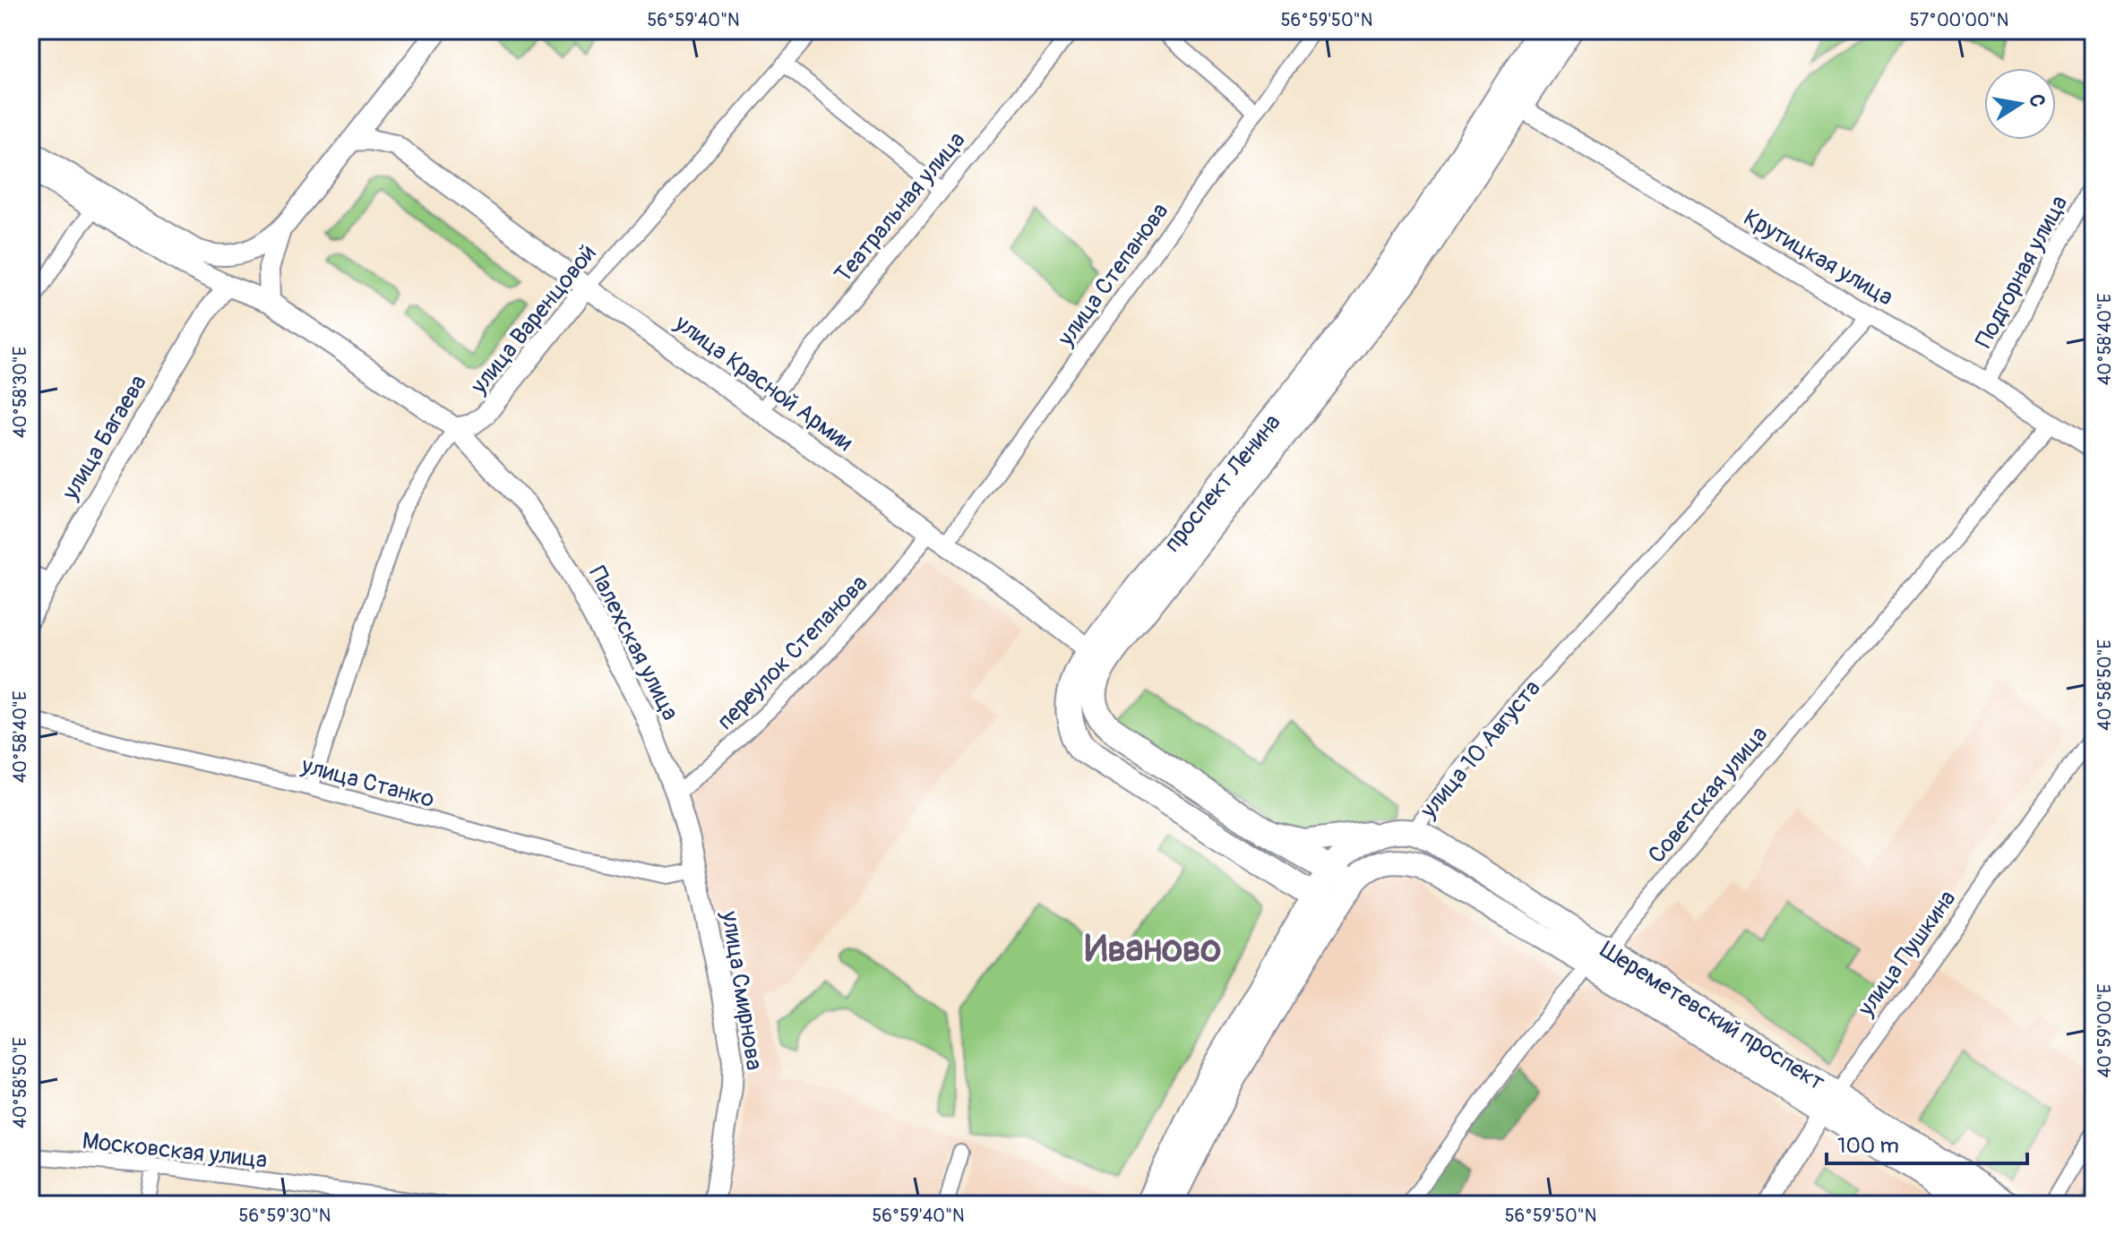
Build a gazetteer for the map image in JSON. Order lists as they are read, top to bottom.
{
  "streets": {
    "highway": ["проспект Ленина", "улица 10 Августа"],
    "main road": [
      "улица Варенцовой",
      "улица Красной Армии",
      "Палехская улица",
      "улица Смирнова",
      "Шереметевский проспект"
    ],
    "street": [
      "Театральная улица",
      "Крутицкая улица",
      "Подгорная улица",
      "улица Степанова",
      "улица Багаева",
      "переулок Степанова",
      "улица Станко",
      "Советская улица",
      "улица Пушкина",
      "Московская улица"
    ]
  },
  "crossings": [
    ["Театральная улица", "улица Красной Армии"],
    ["Крутицкая улица", "Подгорная улица"],
    ["Крутицкая улица", "проспект Ленина"],
    ["Крутицкая улица", "улица 10 Августа"],
    ["Крутицкая улица", "Советская улица"],
    ["улица Степанова", "улица Красной Армии"],
    ["улица Степанова", "переулок Степанова"],
    ["улица Варенцовой", "улица Красной Армии"],
    ["улица Варенцовой", "Палехская улица"],
    ["улица Красной Армии", "проспект Ленина"],
    ["улица Красной Армии", "переулок Степанова"],
    ["улица Багаева", "Палехская улица"],
    ["проспект Ленина", "улица 10 Августа"],
    ["Палехская улица", "переулок Степанова"],
    ["Палехская улица", "улица Станко"],
    ["Палехская улица", "улица Смирнова"],
    ["улица 10 Августа", "Шереметевский проспект"],
    ["улица Станко", "улица Смирнова"],
    ["Советская улица", "Шереметевский проспект"],
    ["улица Пушкина", "Шереметевский проспект"]
  ],
  "districts": ["Иваново"],
  "scale_bar": "100 m",
  "north": "right",
  "coordinates": [
    "56°59'40\"N",
    "56°59'50\"N",
    "57°00'00\"N",
    "40°58'40\"E",
    "40°58'30\"E",
    "40°58'50\"E",
    "40°59'00\"E",
    "56°59'30\"N"
  ]
}
